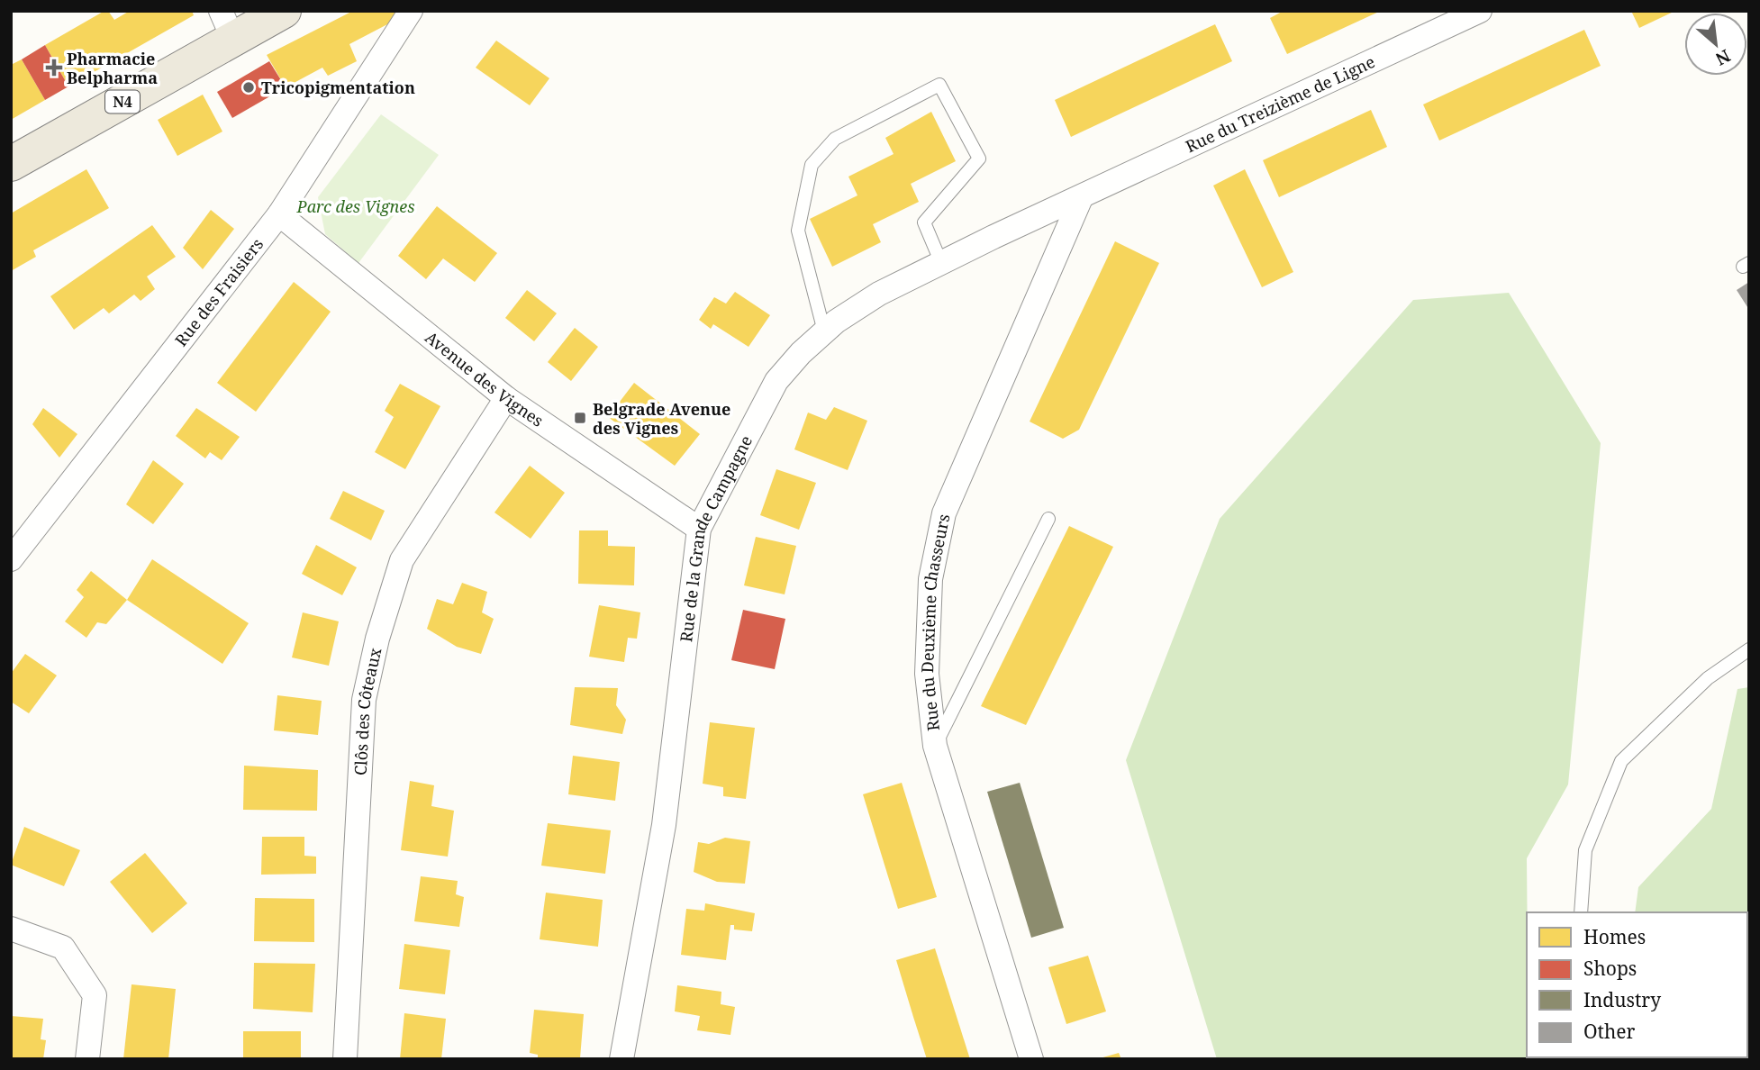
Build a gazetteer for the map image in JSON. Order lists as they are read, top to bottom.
{
  "streets": {
    "main road": ["N4"],
    "street": [
      "Rue du Treizième de Ligne",
      "Rue des Fraisiers",
      "Avenue des Vignes",
      "Rue de la Grande Campagne",
      "Rue du Deuxième Chasseurs",
      "Clôs des Côteaux"
    ]
  },
  "crossings": [
    ["Rue du Treizième de Ligne", "Rue de la Grande Campagne"],
    ["Rue du Treizième de Ligne", "Rue du Deuxième Chasseurs"],
    ["Rue des Fraisiers", "Avenue des Vignes"],
    ["Avenue des Vignes", "Rue de la Grande Campagne"],
    ["Avenue des Vignes", "Clôs des Côteaux"],
    ["Rue de la Grande Campagne", "Rue du Deuxième Chasseurs"]
  ],
  "parks": ["Parc des Vignes"],
  "places": {
    "health": ["Pharmacie Belpharma"],
    "other": ["Tricopigmentation"],
    "transit": ["Belgrade Avenue des Vignes"]
  },
  "legend": [
    "Homes",
    "Shops",
    "Industry",
    "Other"
  ],
  "north": "bottom right"
}
